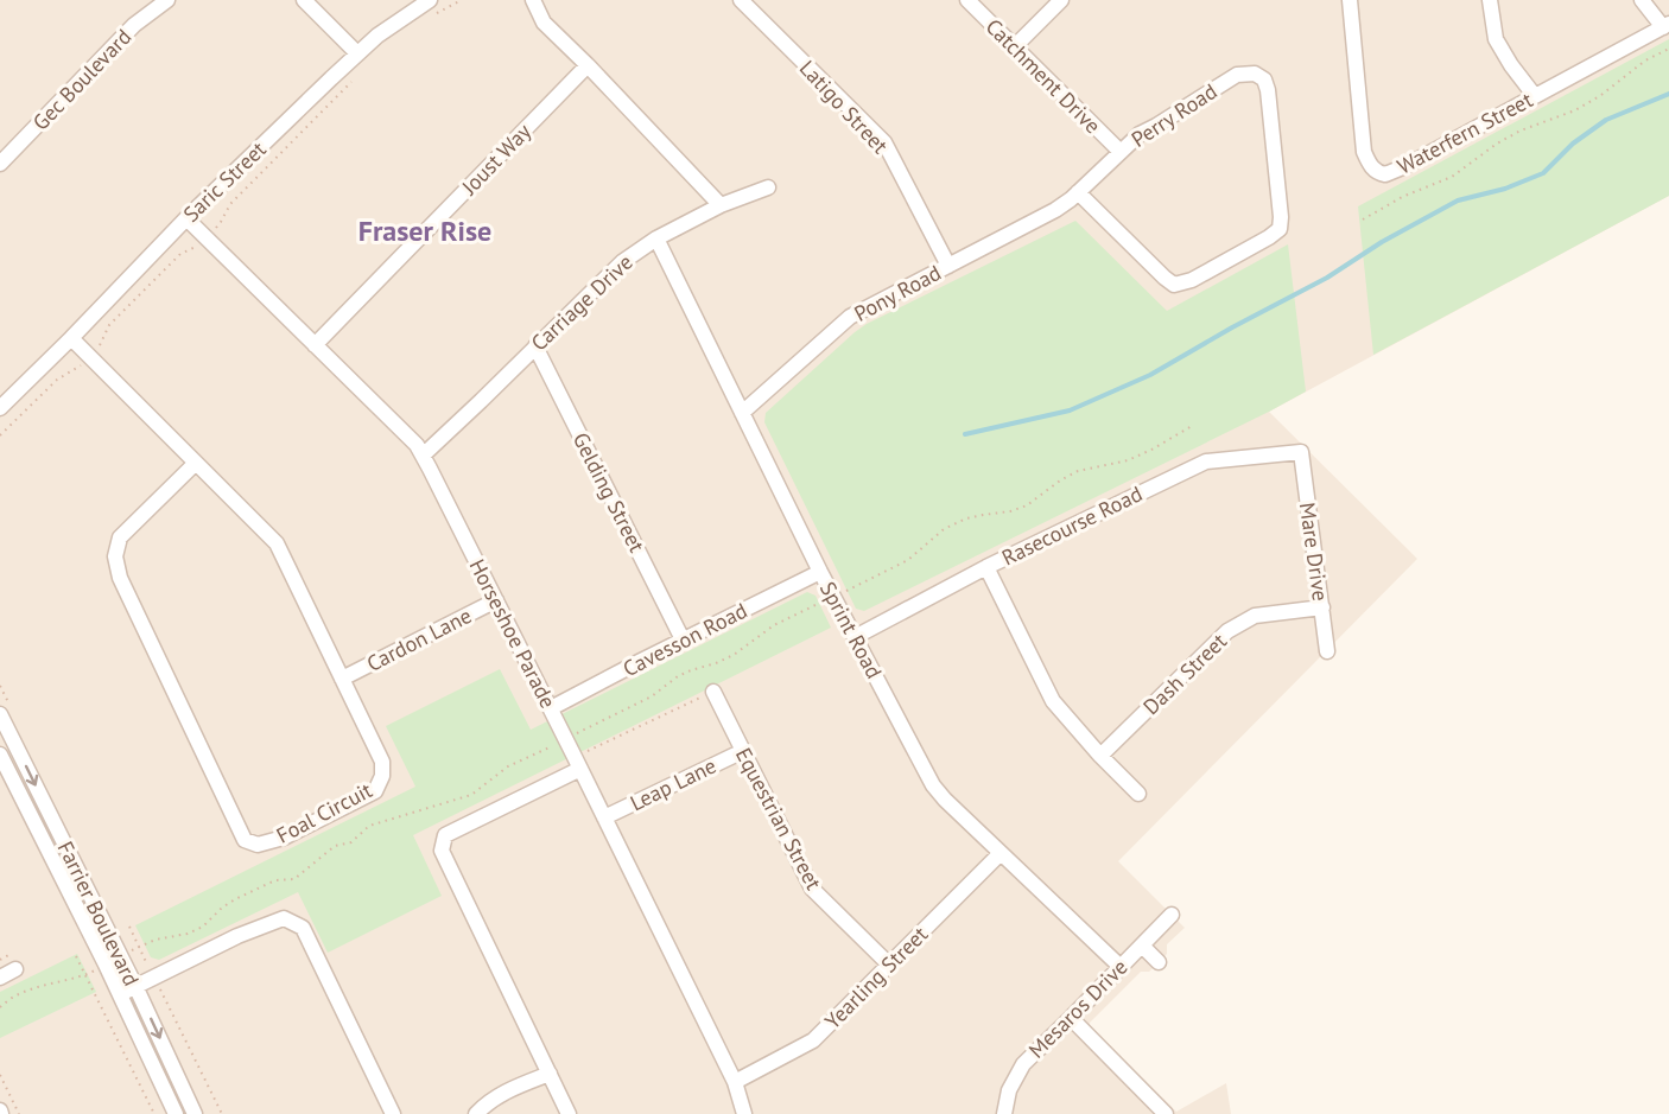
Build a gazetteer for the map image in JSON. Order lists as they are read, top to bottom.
{
  "streets": {
    "street": [
      "Catchment Drive",
      "Gec Boulevard",
      "Latigo Street",
      "Perry Road",
      "Waterfern Street",
      "Joust Way",
      "Saric Street",
      "Pony Road",
      "Carriage Drive",
      "Gelding Street",
      "Rasecourse Road",
      "Mare Drive",
      "Sprint Road",
      "Horseshoe Parade",
      "Cardon Lane",
      "Cavesson Road",
      "Dash Street",
      "Leap Lane",
      "Foal Circuit",
      "Equestrian Street",
      "Farrier Boulevard",
      "Yearling Street",
      "Mesaros Drive"
    ]
  },
  "crossings": [
    ["Catchment Drive", "Perry Road"],
    ["Latigo Street", "Pony Road"],
    ["Perry Road", "Pony Road"],
    ["Joust Way", "Horseshoe Parade"],
    ["Saric Street", "Horseshoe Parade"],
    ["Saric Street", "Foal Circuit"],
    ["Pony Road", "Sprint Road"],
    ["Carriage Drive", "Gelding Street"],
    ["Carriage Drive", "Sprint Road"],
    ["Carriage Drive", "Horseshoe Parade"],
    ["Gelding Street", "Cavesson Road"],
    ["Rasecourse Road", "Mare Drive"],
    ["Rasecourse Road", "Sprint Road"],
    ["Mare Drive", "Dash Street"],
    ["Sprint Road", "Cavesson Road"],
    ["Sprint Road", "Yearling Street"],
    ["Sprint Road", "Mesaros Drive"],
    ["Horseshoe Parade", "Cardon Lane"],
    ["Horseshoe Parade", "Cavesson Road"],
    ["Horseshoe Parade", "Leap Lane"],
    ["Horseshoe Parade", "Yearling Street"],
    ["Cardon Lane", "Foal Circuit"],
    ["Leap Lane", "Equestrian Street"],
    ["Equestrian Street", "Yearling Street"]
  ],
  "districts": ["Fraser Rise"]
}
